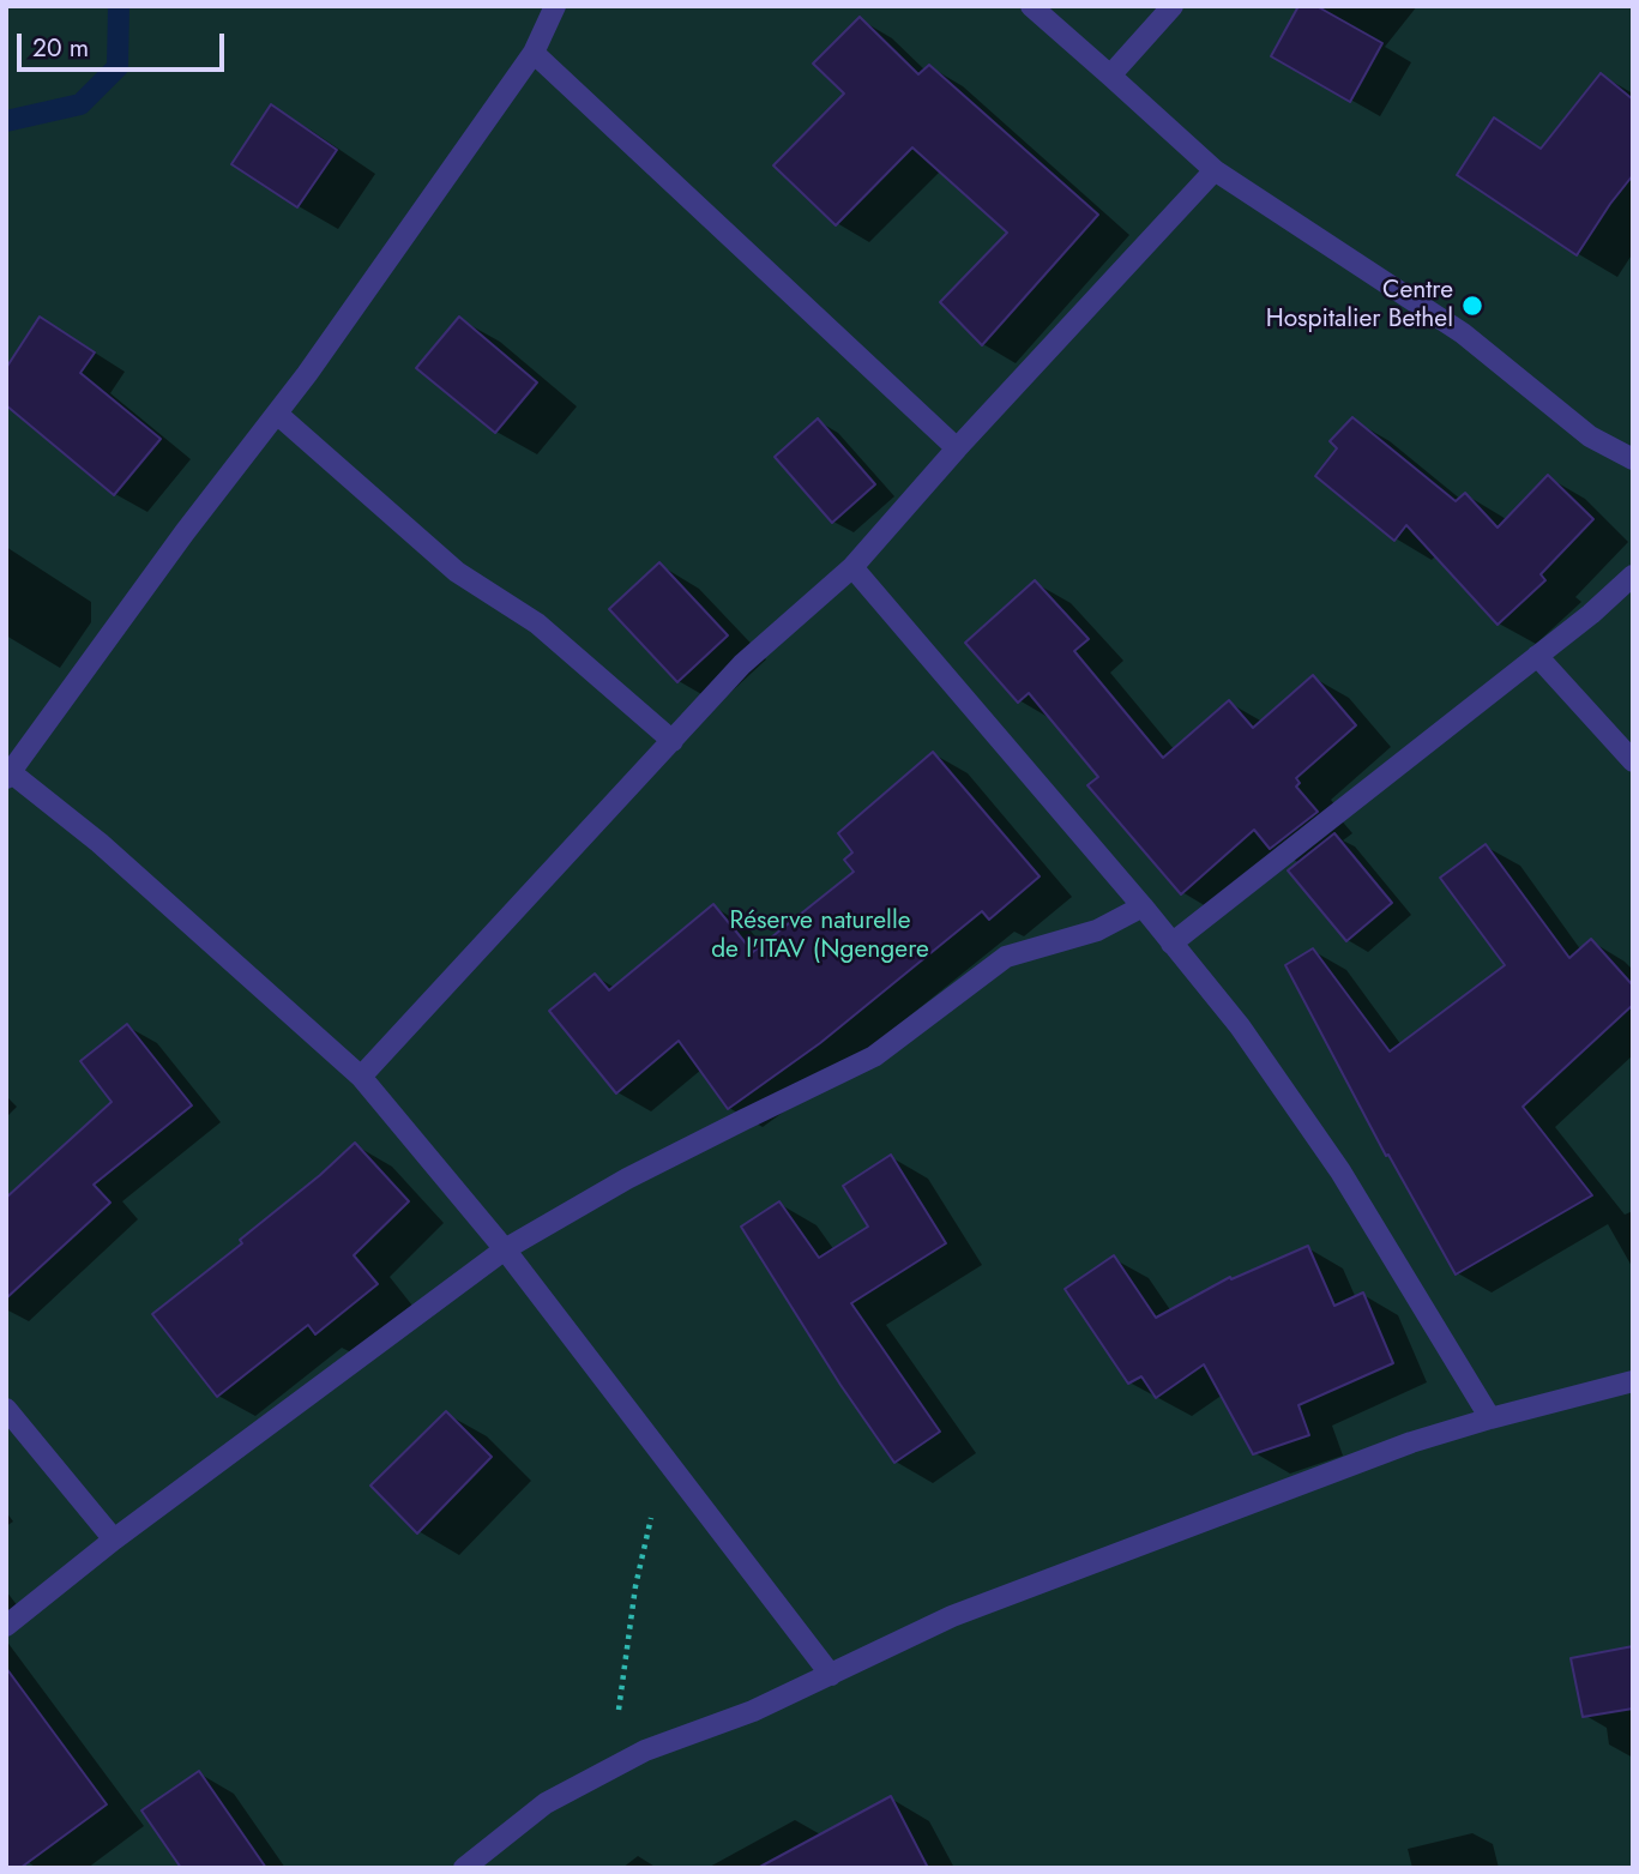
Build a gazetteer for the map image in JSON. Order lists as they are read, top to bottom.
{
  "parks": ["Réserve naturelle de l'ITAV (Ngengere"],
  "places": ["Centre Hospitalier Bethel"],
  "scale_bar": "20 m"
}
